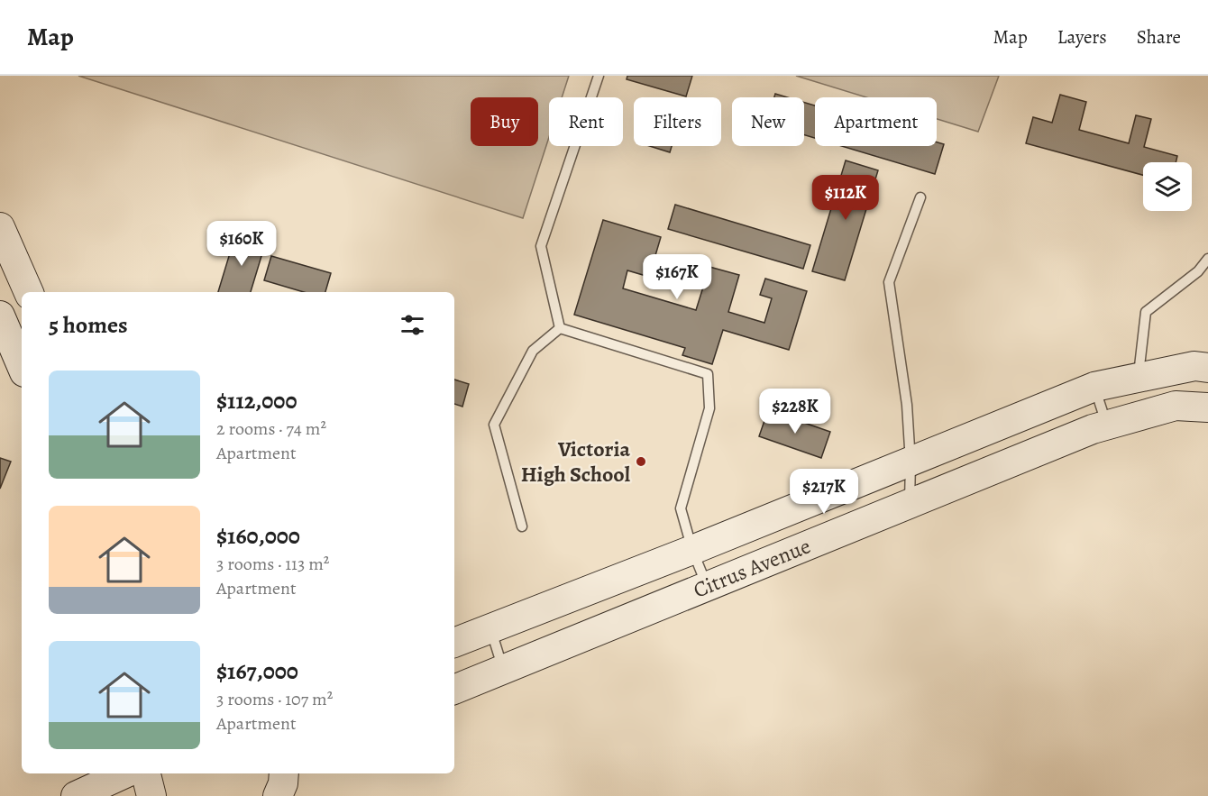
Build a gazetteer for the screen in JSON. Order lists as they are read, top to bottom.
{
  "streets": {
    "street": ["Citrus Avenue"]
  },
  "places": ["Victoria High School"],
  "page": {
    "header": "Map",
    "nav": ["Map", "Layers", "Share"],
    "chip": [
      "Buy",
      "Rent",
      "Filters",
      "New",
      "Apartment"
    ],
    "price": [
      "$112K",
      "$160K",
      "$167K",
      "$228K",
      "$217K"
    ],
    "heading": "5 homes",
    "list": [
      {
        "name": "$112,000",
        "note": "2 rooms · 74 m² · Apartment"
      },
      {
        "name": "$160,000",
        "note": "3 rooms · 113 m² · Apartment"
      },
      {
        "name": "$167,000",
        "note": "3 rooms · 107 m² · Apartment"
      }
    ]
  }
}
